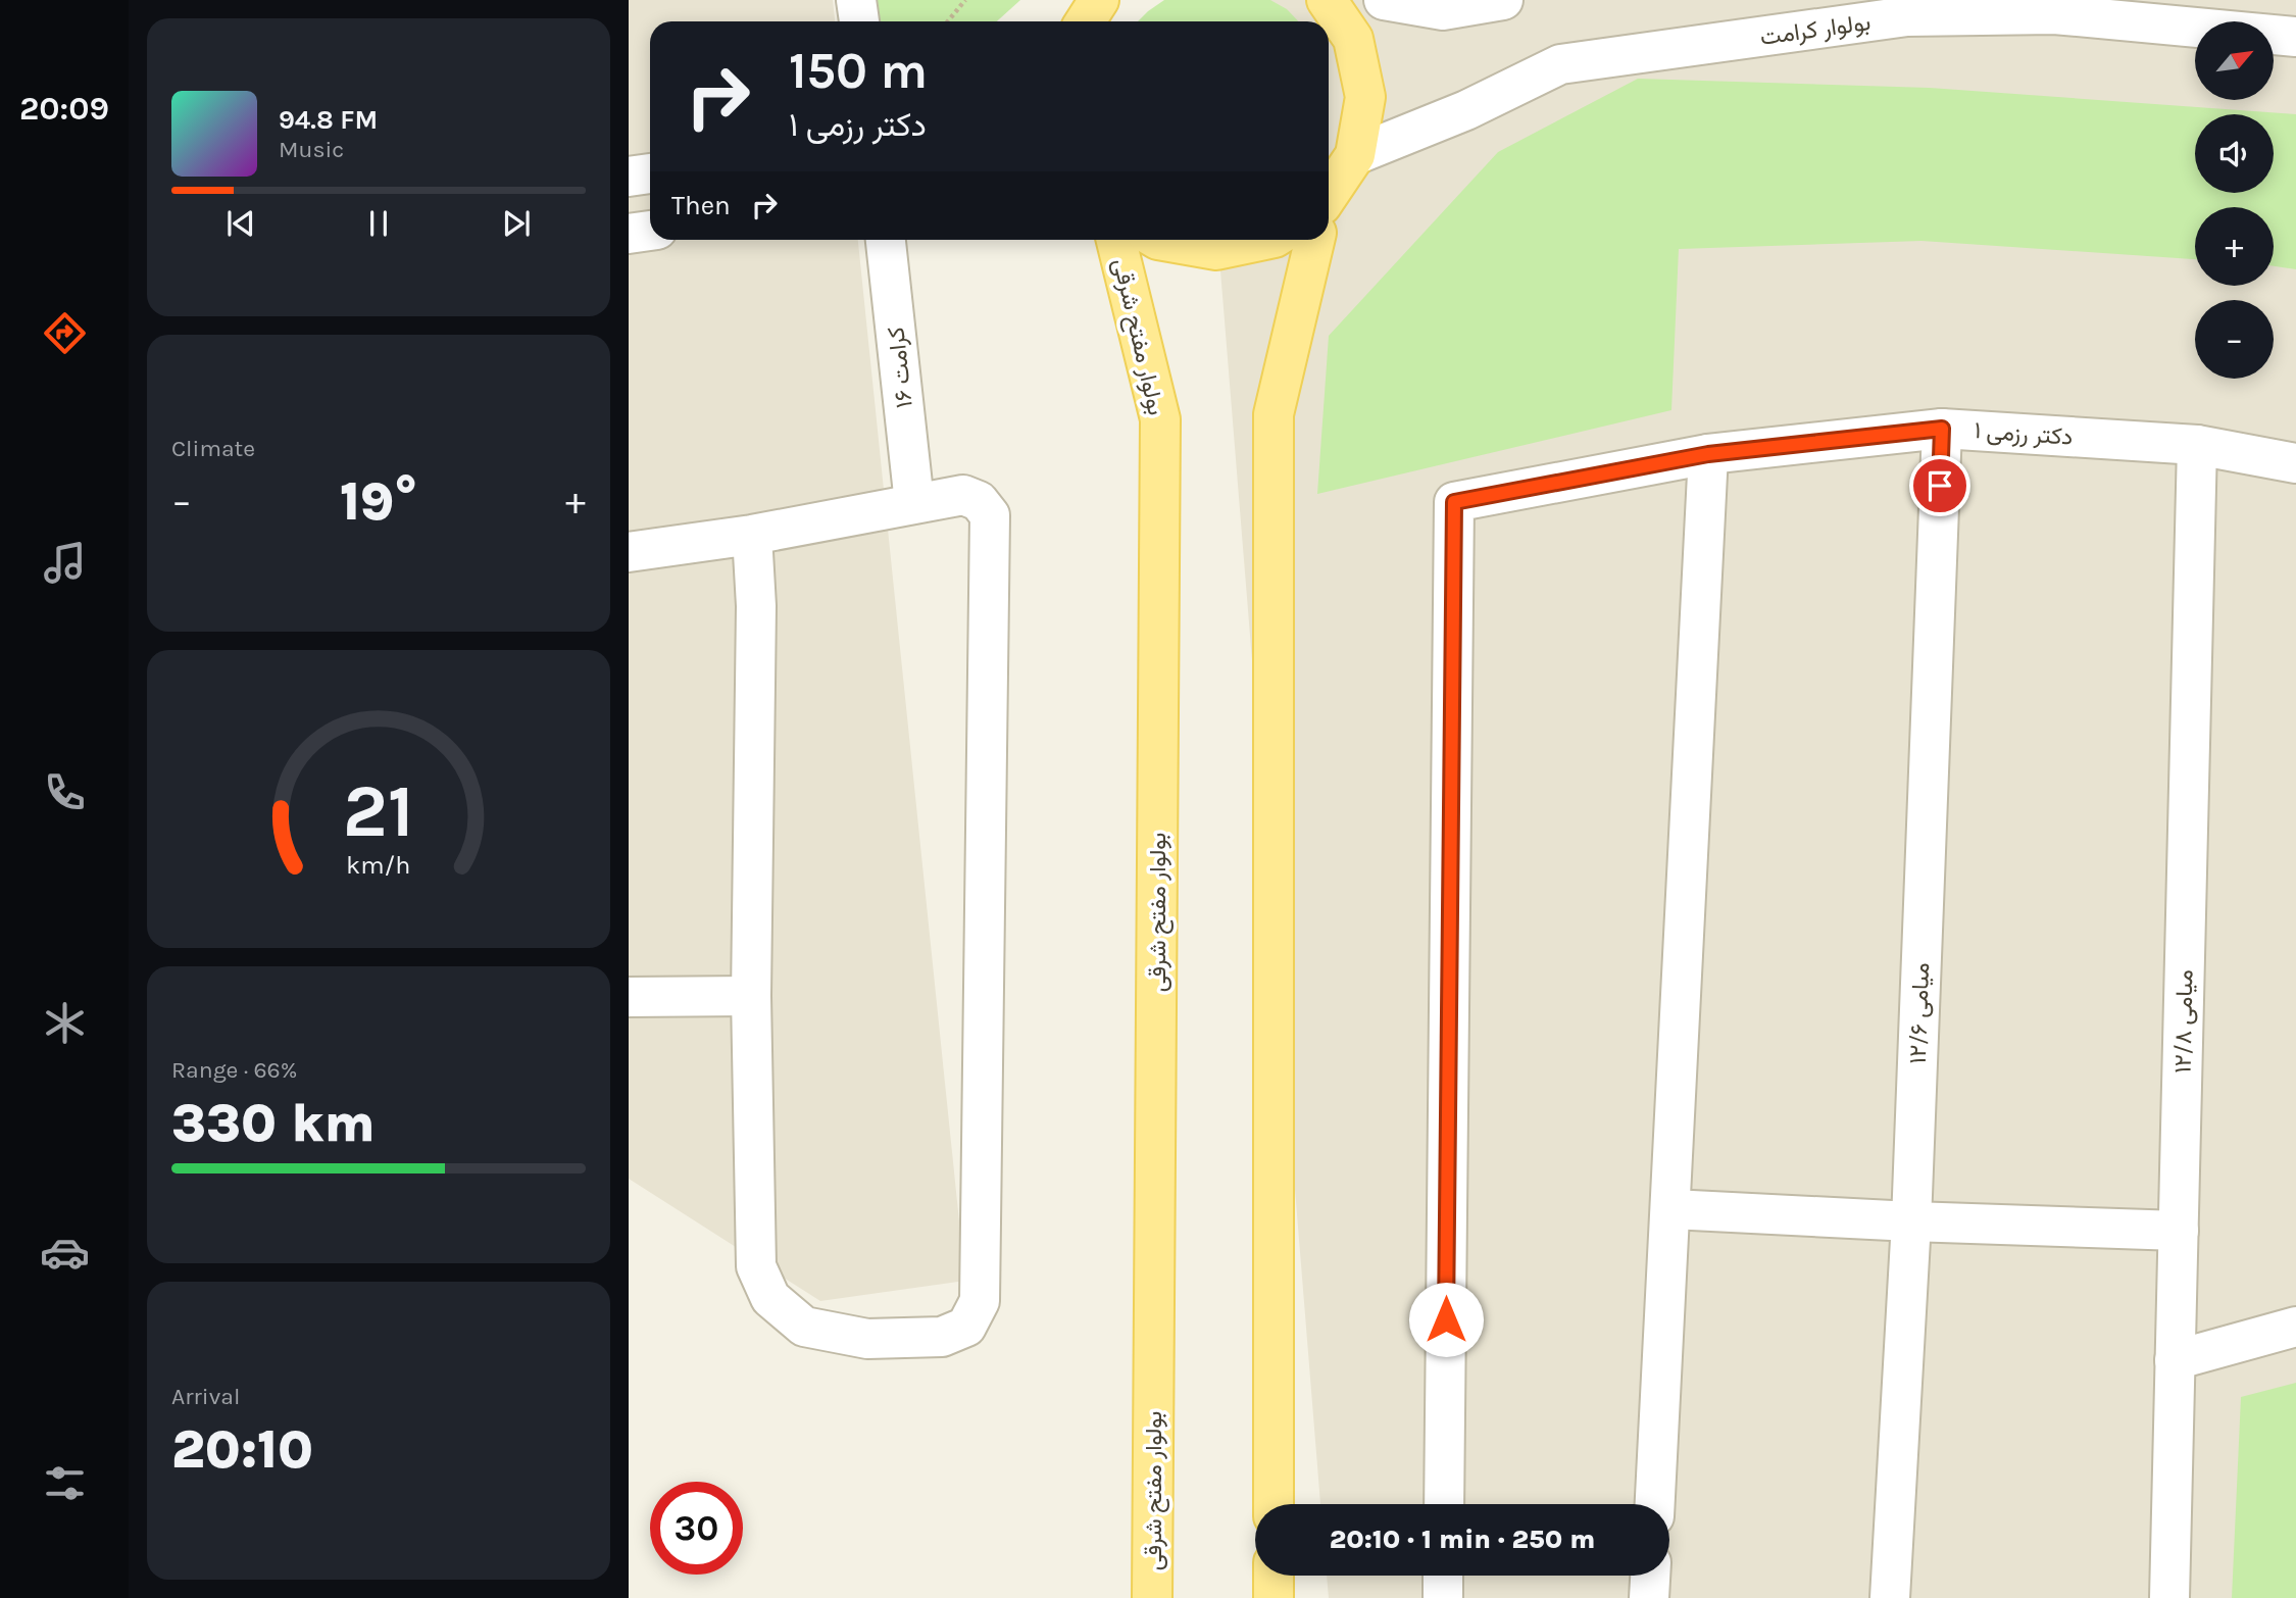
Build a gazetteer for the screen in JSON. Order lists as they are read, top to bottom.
{
  "streets": {
    "main road": ["بولوار مفتح شرقی"],
    "street": [
      "بولوار کرامت",
      "کرامت ۱۶",
      "دکتر رزمی ۱",
      "میامی ۱۲/۶",
      "میامی ۱۲/۸"
    ]
  },
  "crossings": [
    ["دکتر رزمی ۱", "میامی ۱۲/۶"],
    ["دکتر رزمی ۱", "میامی ۱۲/۸"]
  ],
  "north": "top right",
  "page": {
    "tabs": "20:09",
    "map_buttons": ["+", "−"],
    "turn": ["150 m", "دکتر رزمی ۱"],
    "song": ["94.8 FM", "Music"],
    "then": "Then",
    "tile": [
      "Climate",
      ["Range · 66%", "330 km"],
      ["Arrival", "20:10"]
    ],
    "heat": ["−", "19°", "+"],
    "limit": "30",
    "trip": "20:10 · 1 min · 250 m",
    "gauge": ["21", "km/h"]
  }
}
